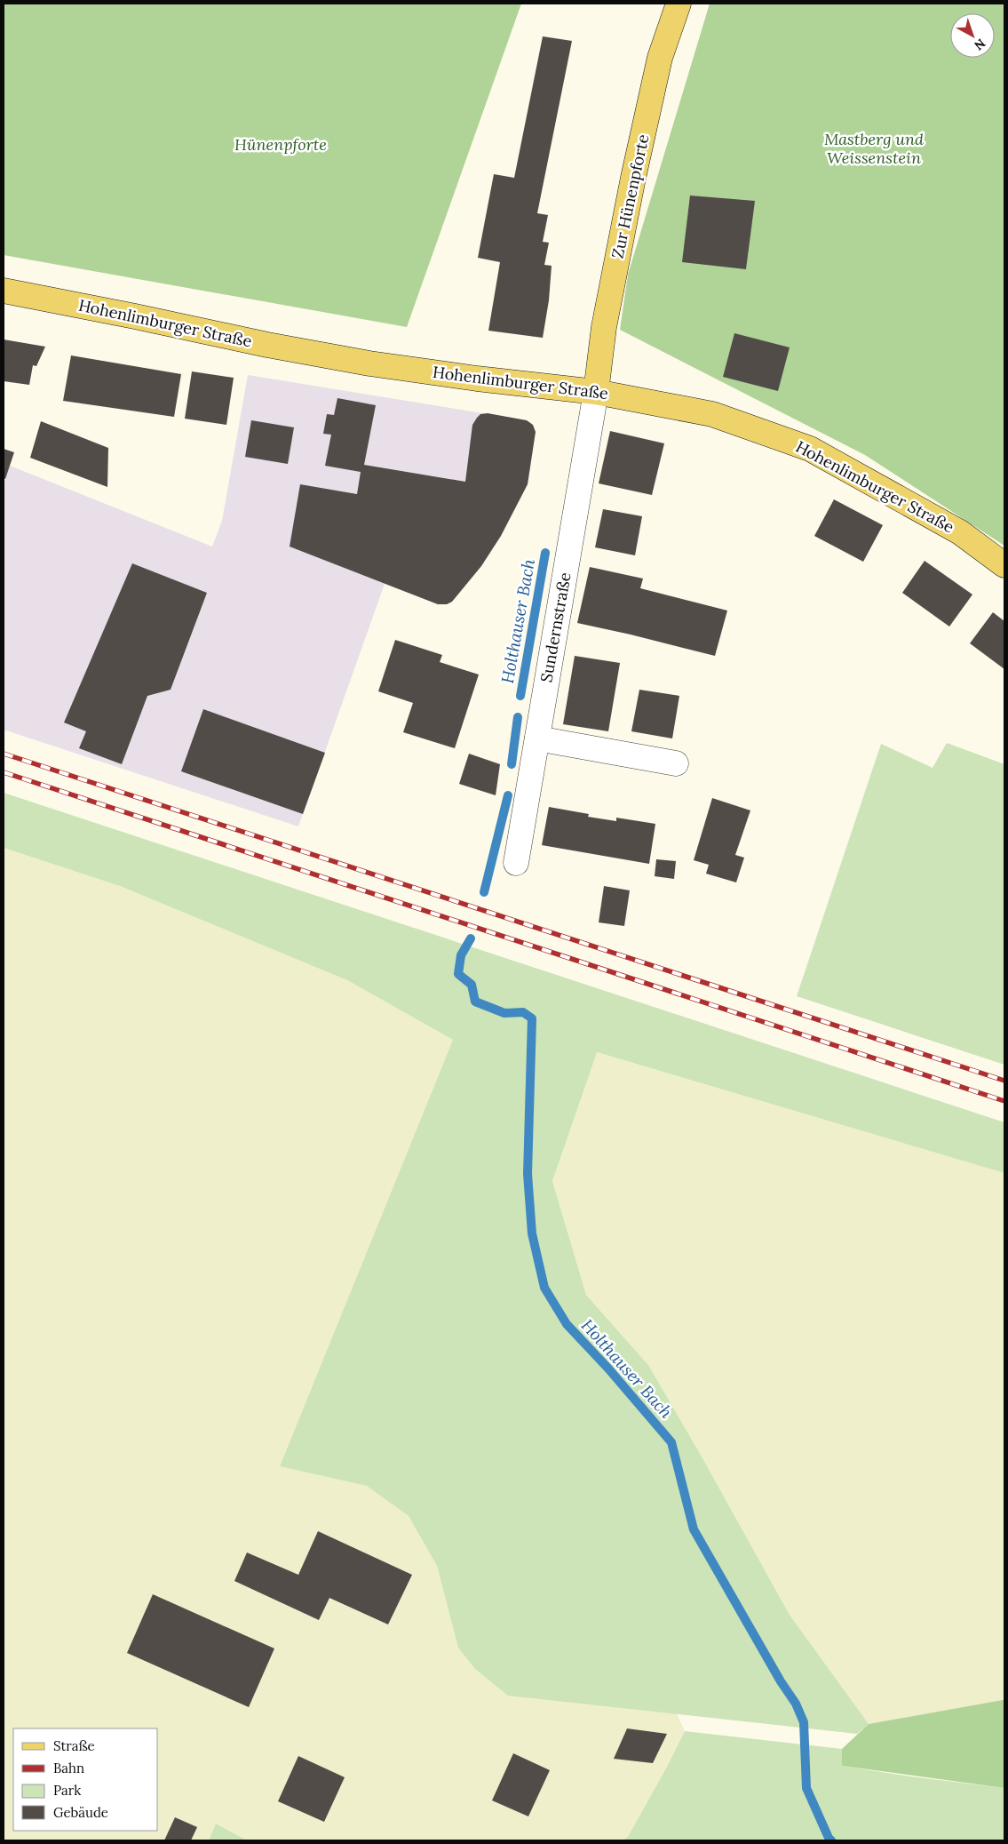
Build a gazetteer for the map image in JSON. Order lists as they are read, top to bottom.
{
  "streets": {
    "main road": ["Zur Hünenpforte", "Hohenlimburger Straße"],
    "street": ["Sundernstraße"]
  },
  "crossings": [
    ["Zur Hünenpforte", "Hohenlimburger Straße"],
    ["Zur Hünenpforte", "Sundernstraße"],
    ["Hohenlimburger Straße", "Sundernstraße"]
  ],
  "water": ["Holthauser Bach"],
  "parks": ["Mastberg und Weissenstein", "Hünenpforte"],
  "legend": [
    "Straße",
    "Bahn",
    "Park",
    "Gebäude"
  ],
  "north": "bottom right"
}
